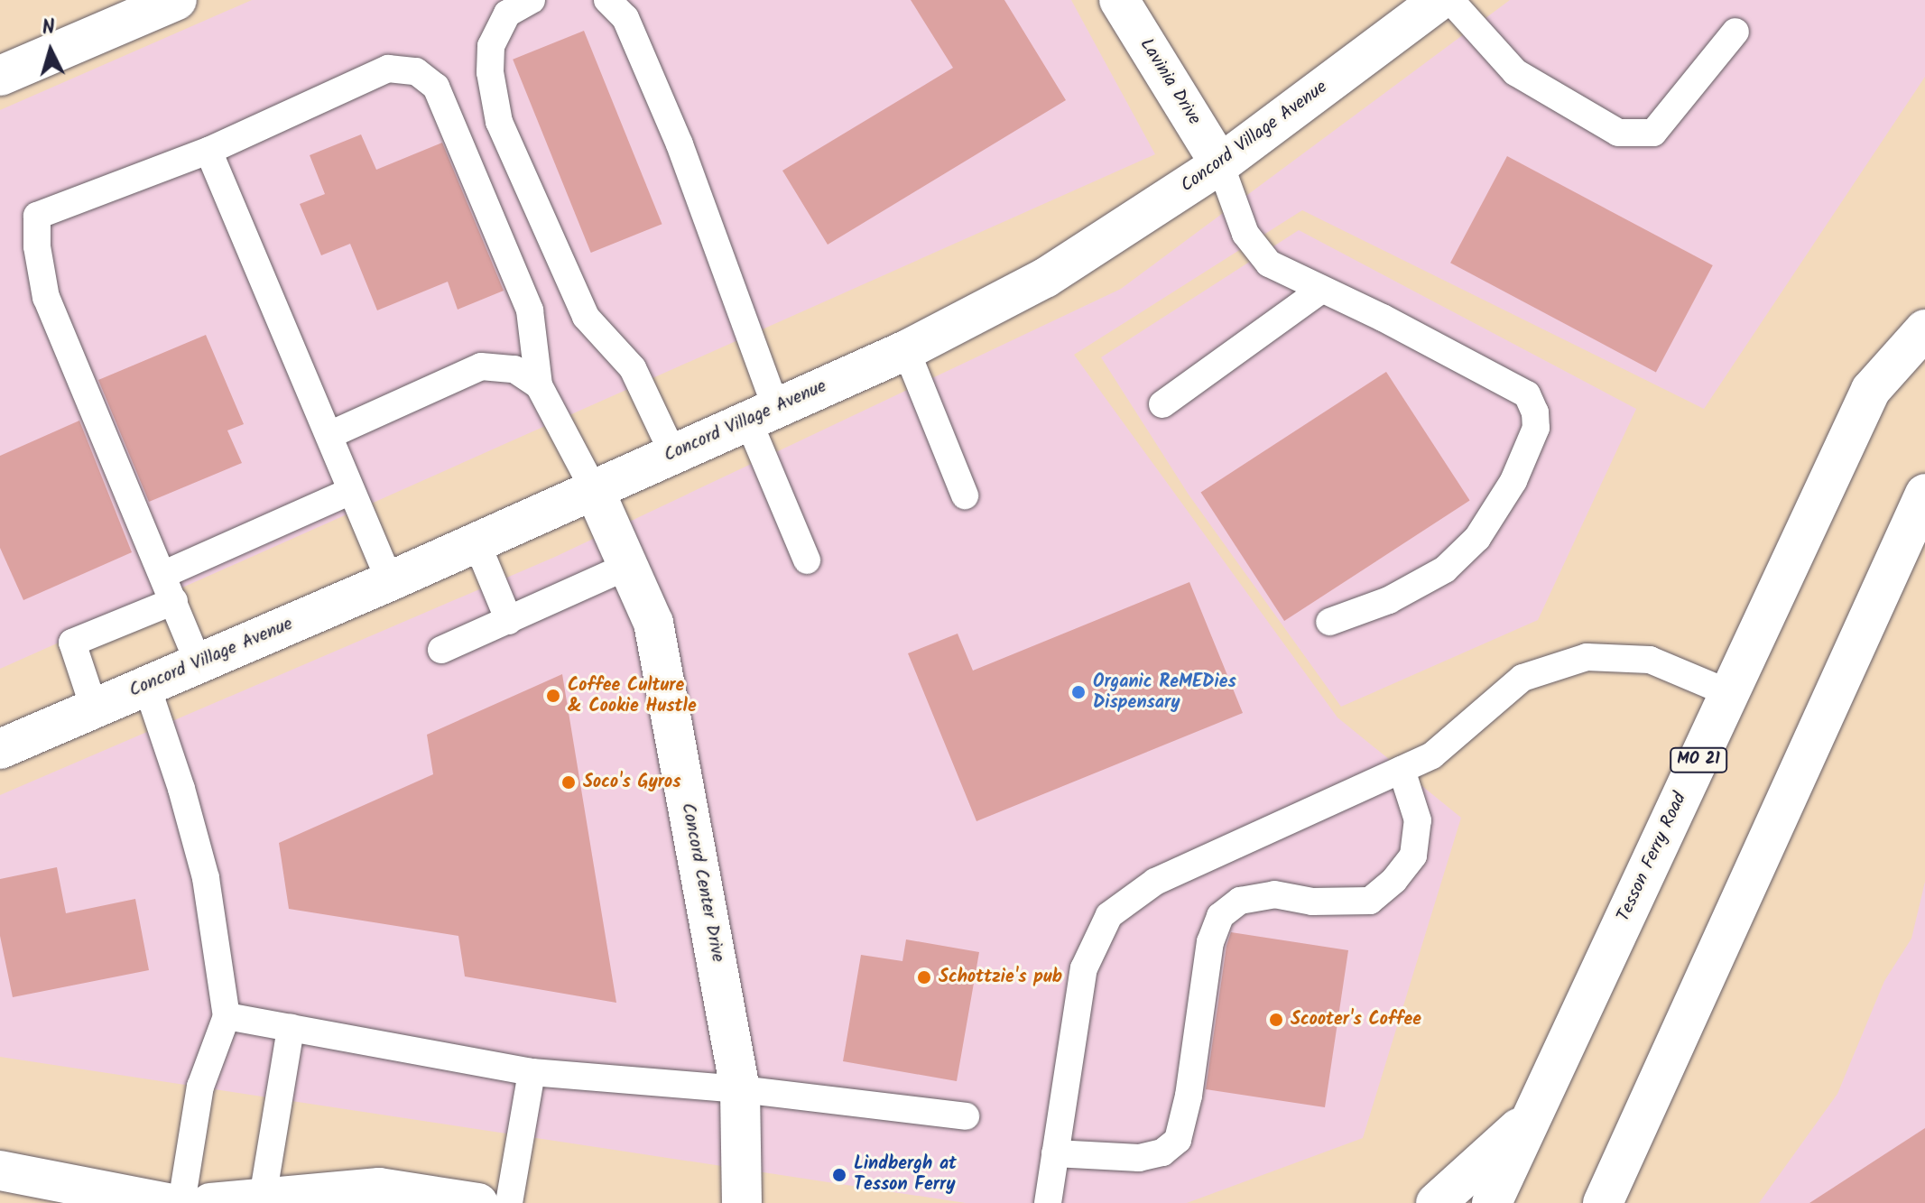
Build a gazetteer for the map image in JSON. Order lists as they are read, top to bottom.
{
  "streets": {
    "street": [
      "Lavinia Drive",
      "Concord Village Avenue",
      "MO 21",
      "Tesson Ferry Road",
      "Concord Center Drive"
    ]
  },
  "crossings": [
    ["Lavinia Drive", "Concord Village Avenue"],
    ["Concord Village Avenue", "Concord Center Drive"]
  ],
  "places": [
    "Organic ReMEDies Dispensary",
    "Coffee Culture & Cookie Hustle",
    "Soco's Gyros",
    "Schottzie's pub",
    "Scooter's Coffee",
    "Lindbergh at Tesson Ferry"
  ],
  "north": "top"
}
